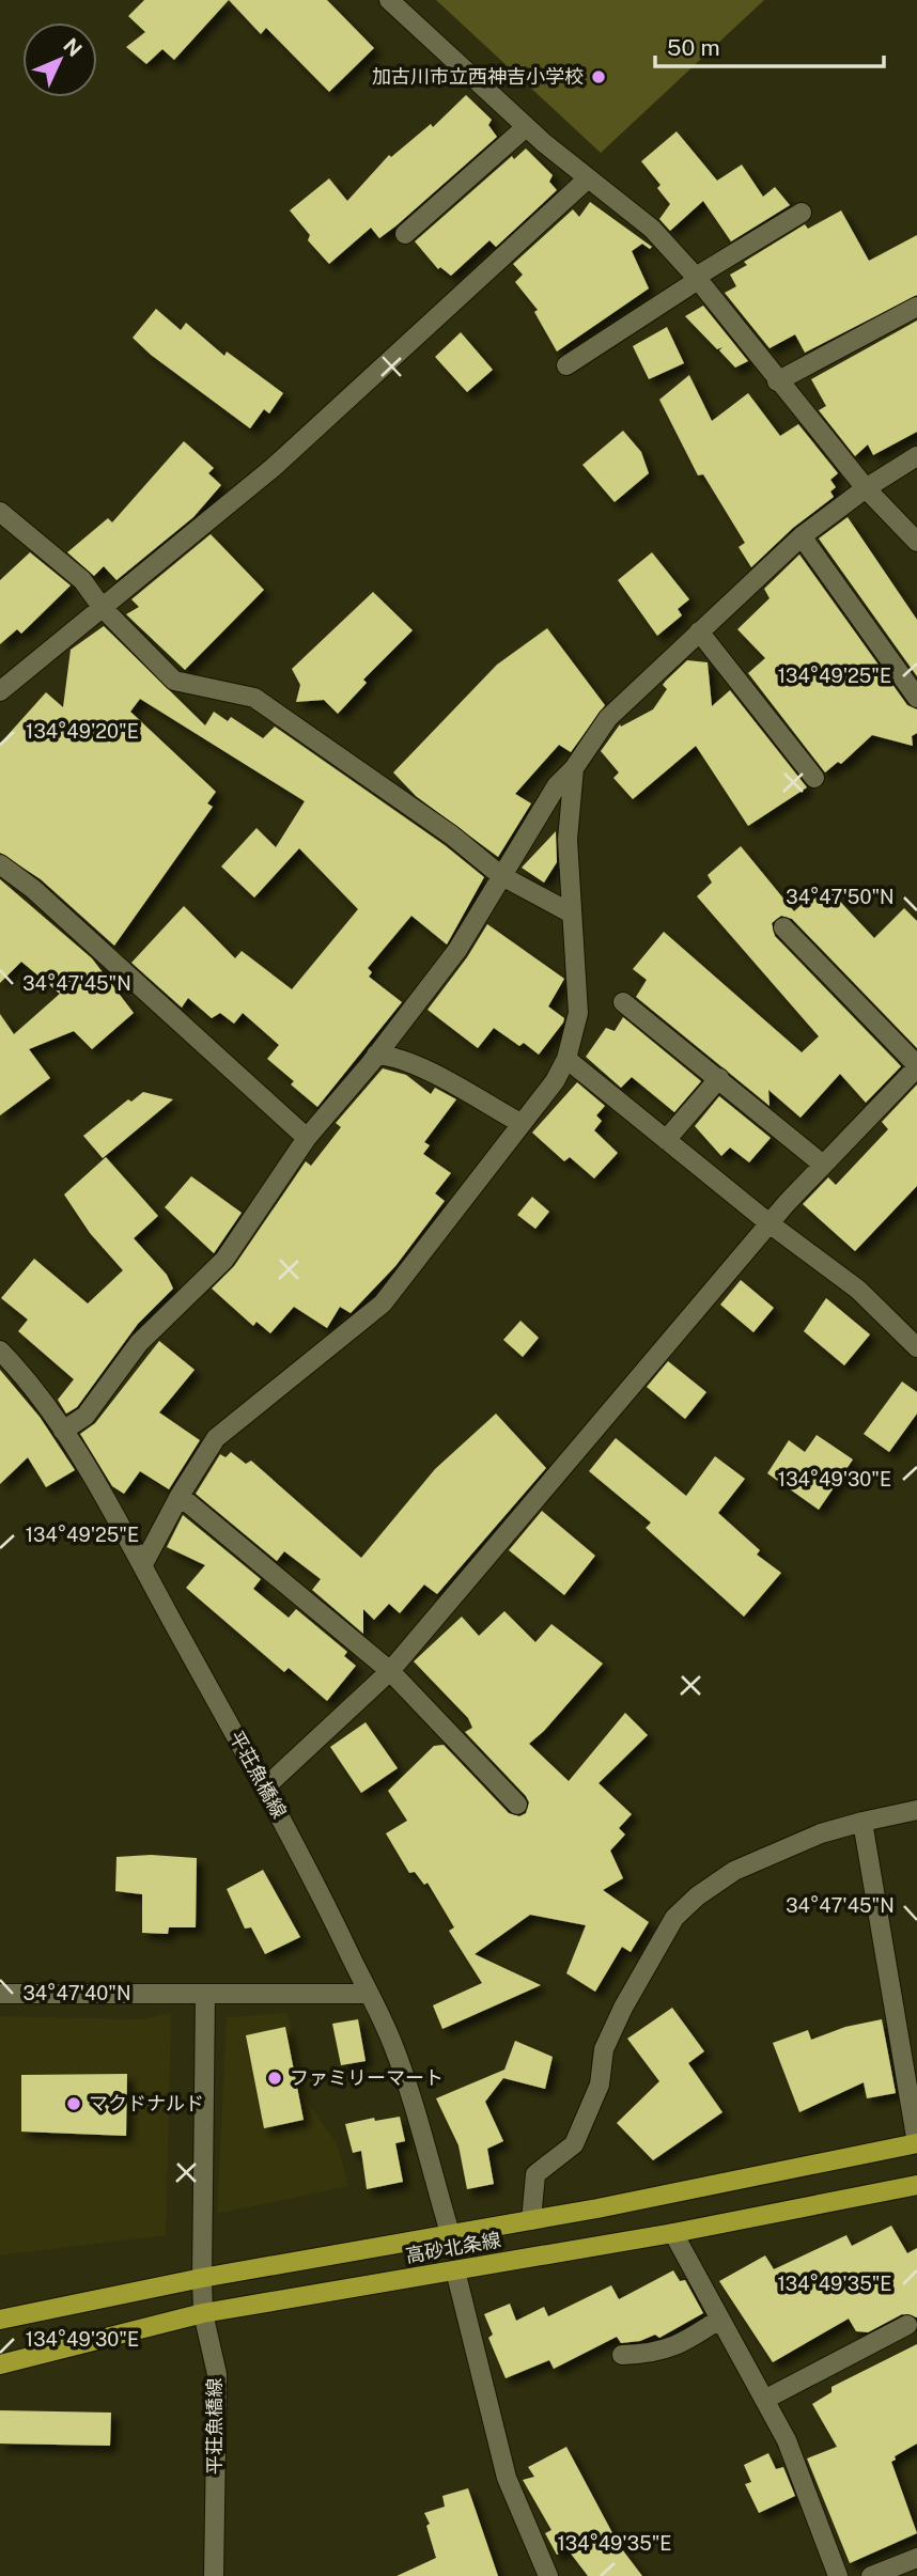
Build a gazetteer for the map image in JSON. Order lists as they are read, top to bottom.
{
  "streets": {
    "main road": ["高砂北条線"],
    "street": ["平荘魚橋線"]
  },
  "crossings": [
    ["平荘魚橋線", "高砂北条線"]
  ],
  "places": ["加古川市立西神吉小学校", "ファミリーマート", "マクドナルド"],
  "scale_bar": "50 m",
  "north": "top right",
  "coordinates": [
    "134°49'25\"E",
    "134°49'20\"E",
    "34°47'50\"N",
    "34°47'45\"N",
    "134°49'30\"E",
    "34°47'40\"N",
    "134°49'35\"E"
  ]
}
